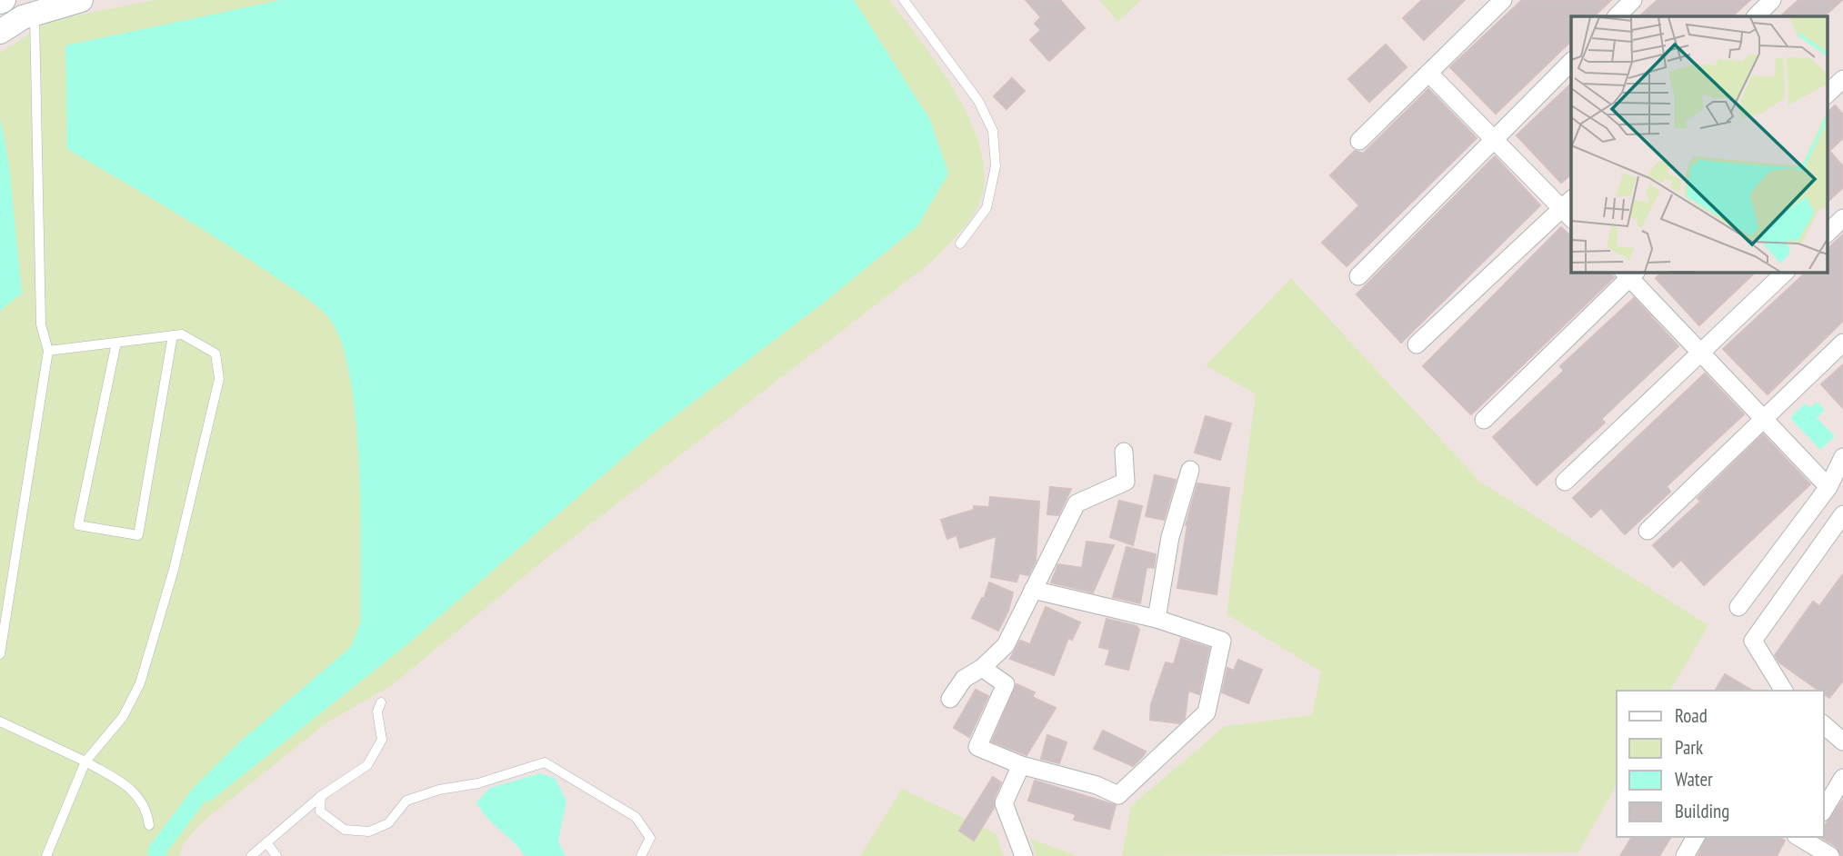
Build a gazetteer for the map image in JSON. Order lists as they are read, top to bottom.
{
  "legend": [
    "Road",
    "Park",
    "Water",
    "Building"
  ]
}
